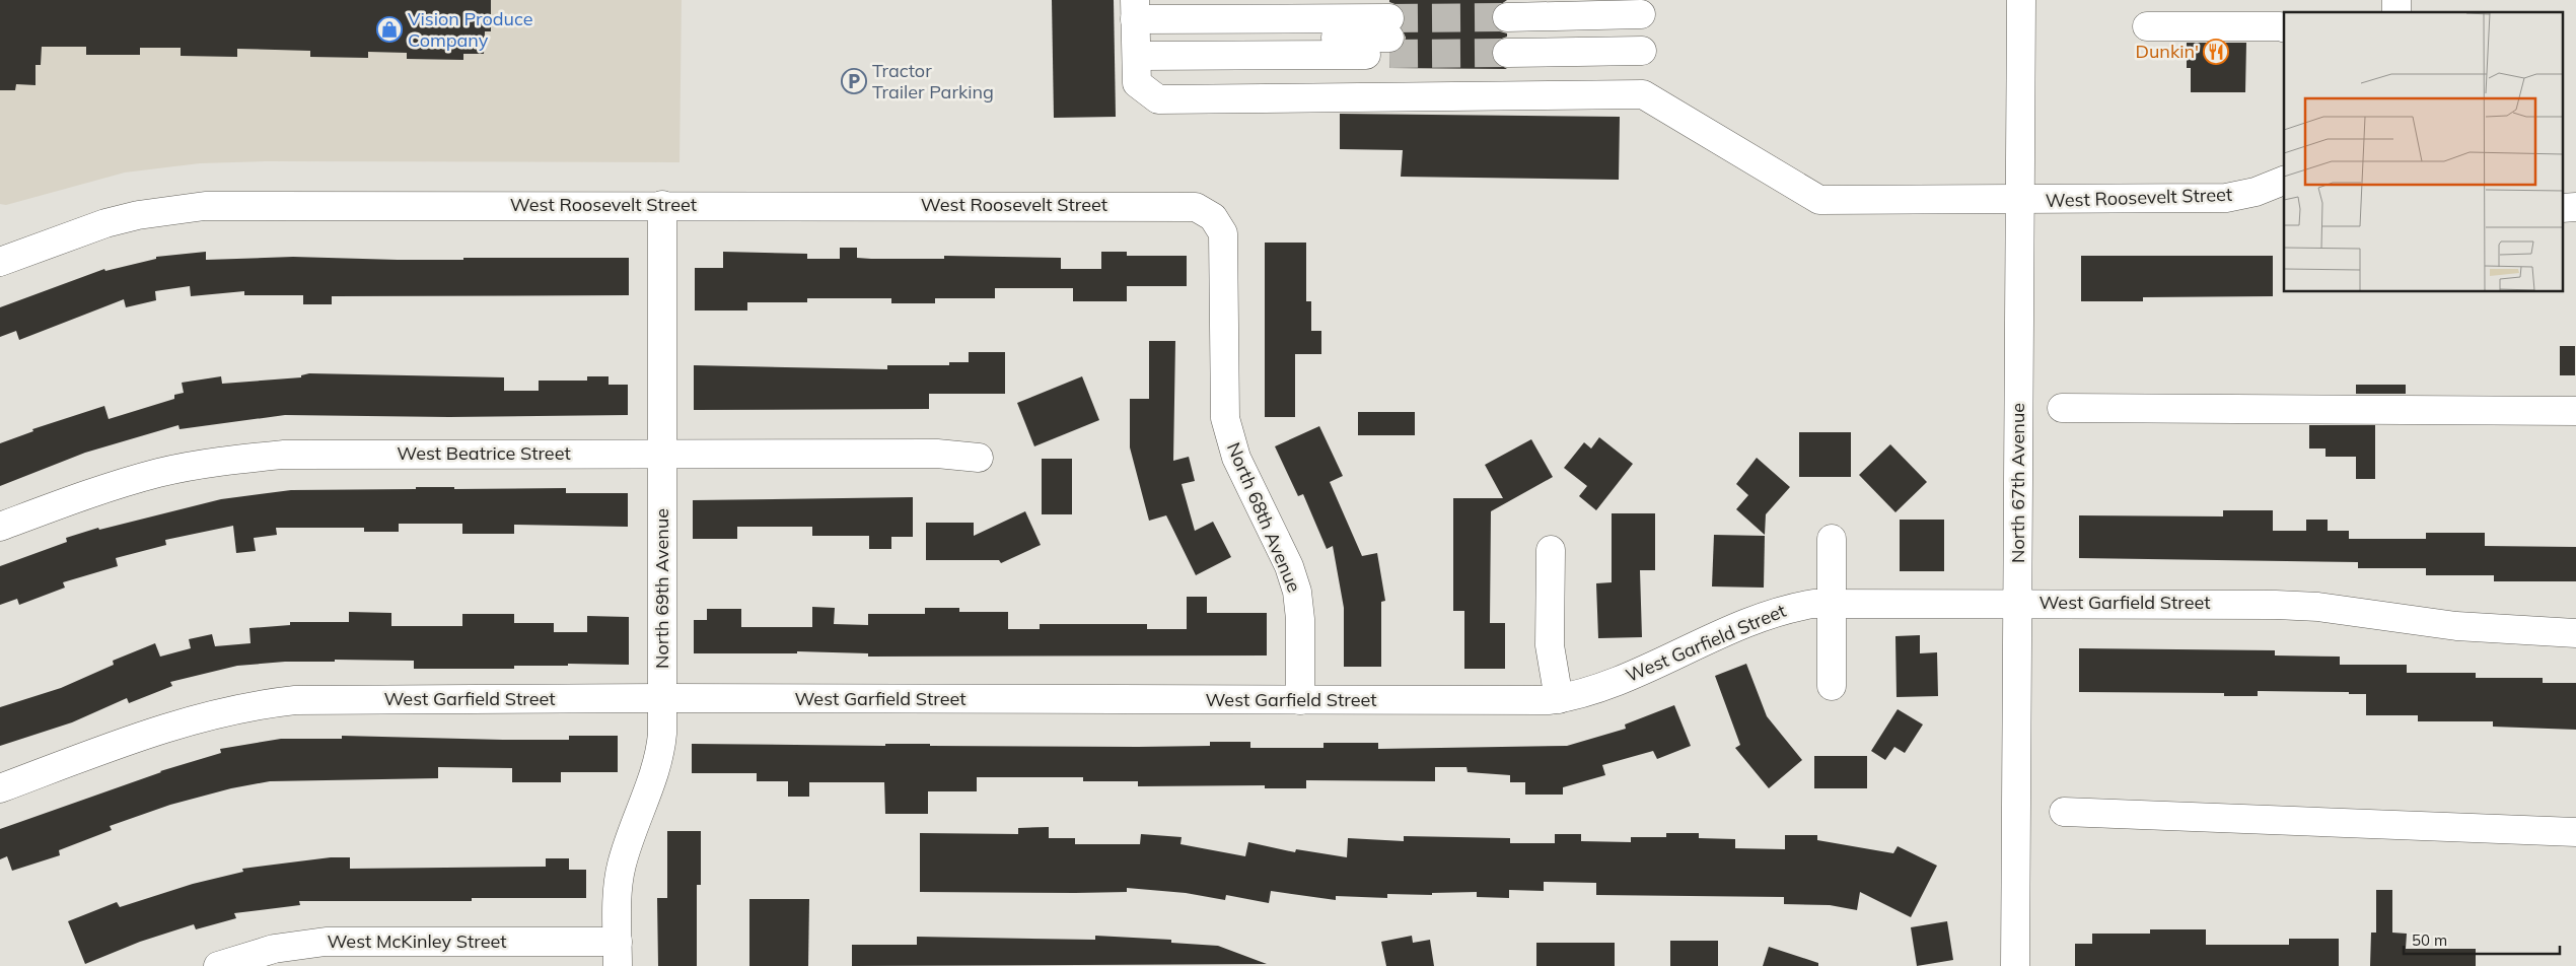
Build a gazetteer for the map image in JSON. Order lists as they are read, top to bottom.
{
  "streets": {
    "street": [
      "West Roosevelt Street",
      "West Beatrice Street",
      "North 67th Avenue",
      "North 68th Avenue",
      "North 69th Avenue",
      "West Garfield Street",
      "West McKinley Street"
    ]
  },
  "crossings": [
    ["West Roosevelt Street", "North 67th Avenue"],
    ["West Roosevelt Street", "North 68th Avenue"],
    ["West Roosevelt Street", "North 69th Avenue"],
    ["West Beatrice Street", "North 69th Avenue"],
    ["North 67th Avenue", "West Garfield Street"],
    ["North 68th Avenue", "West Garfield Street"],
    ["North 69th Avenue", "West Garfield Street"],
    ["North 69th Avenue", "West McKinley Street"]
  ],
  "places": {
    "shop": ["Vision Produce Company"],
    "restaurant": ["Dunkin'"],
    "parking": ["Tractor Trailer Parking"]
  },
  "scale_bar": "50 m"
}
